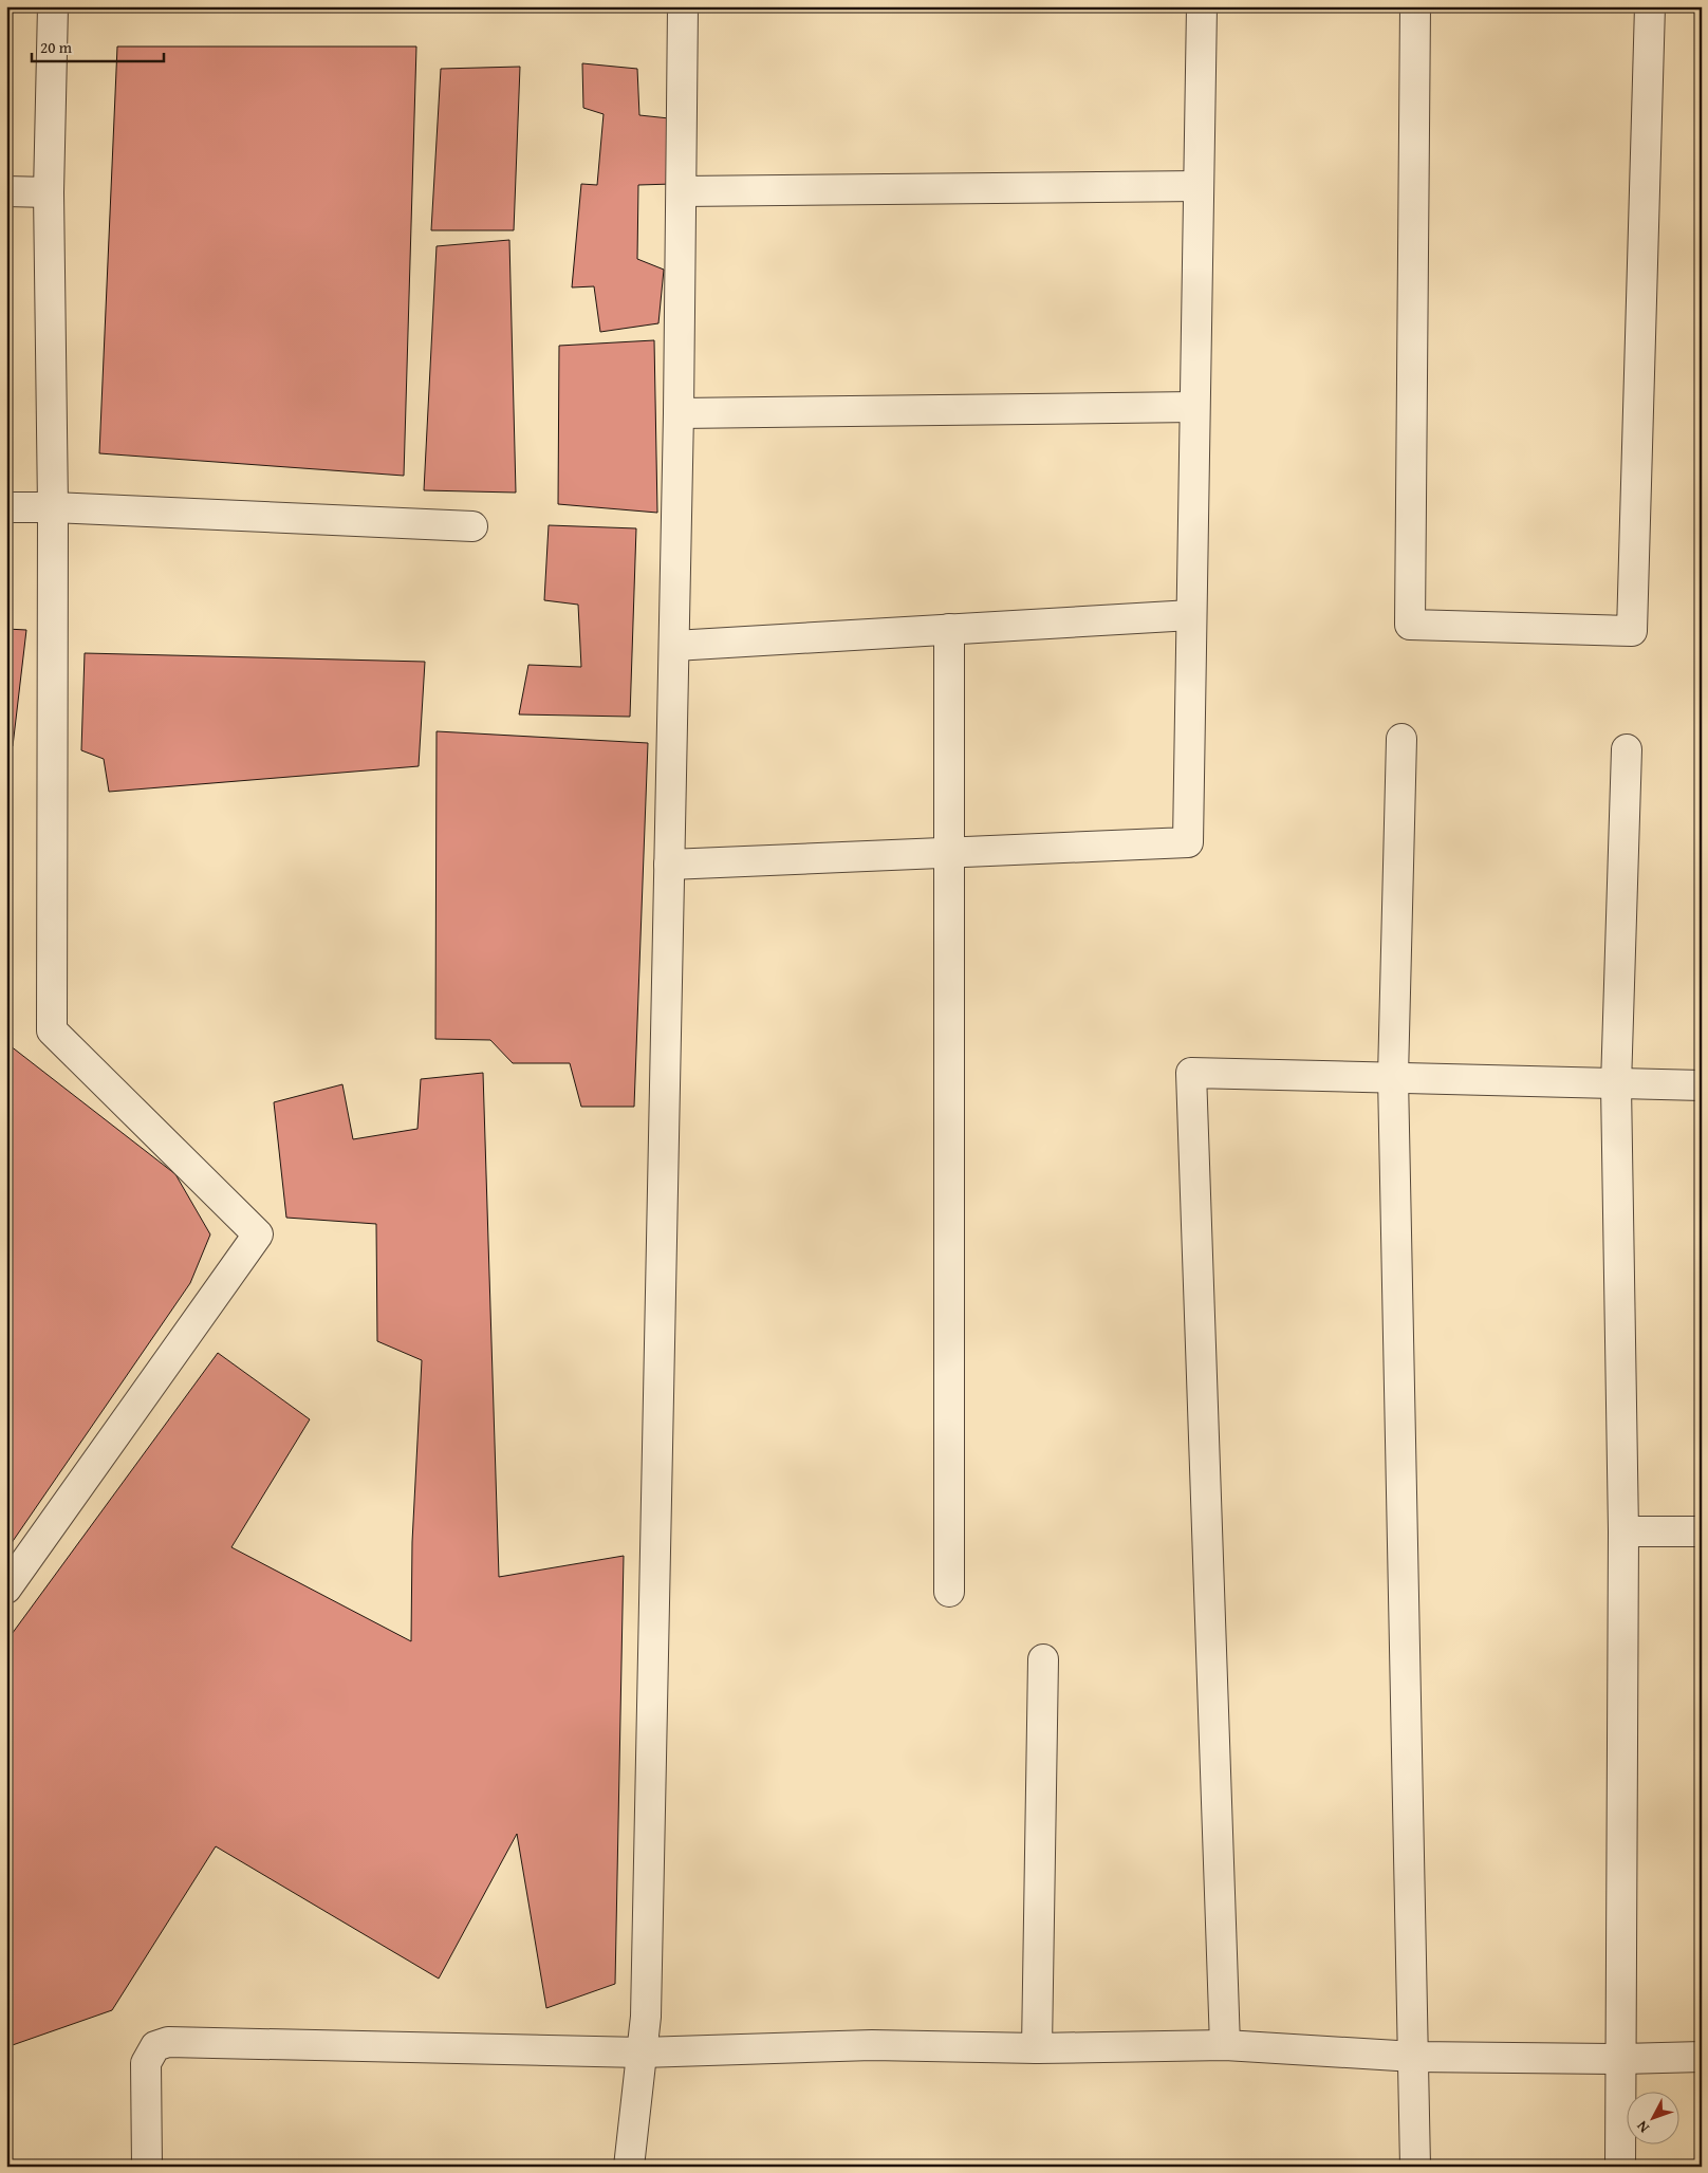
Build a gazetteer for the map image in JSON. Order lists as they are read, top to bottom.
{
  "scale_bar": "20 m",
  "north": "bottom left"
}
